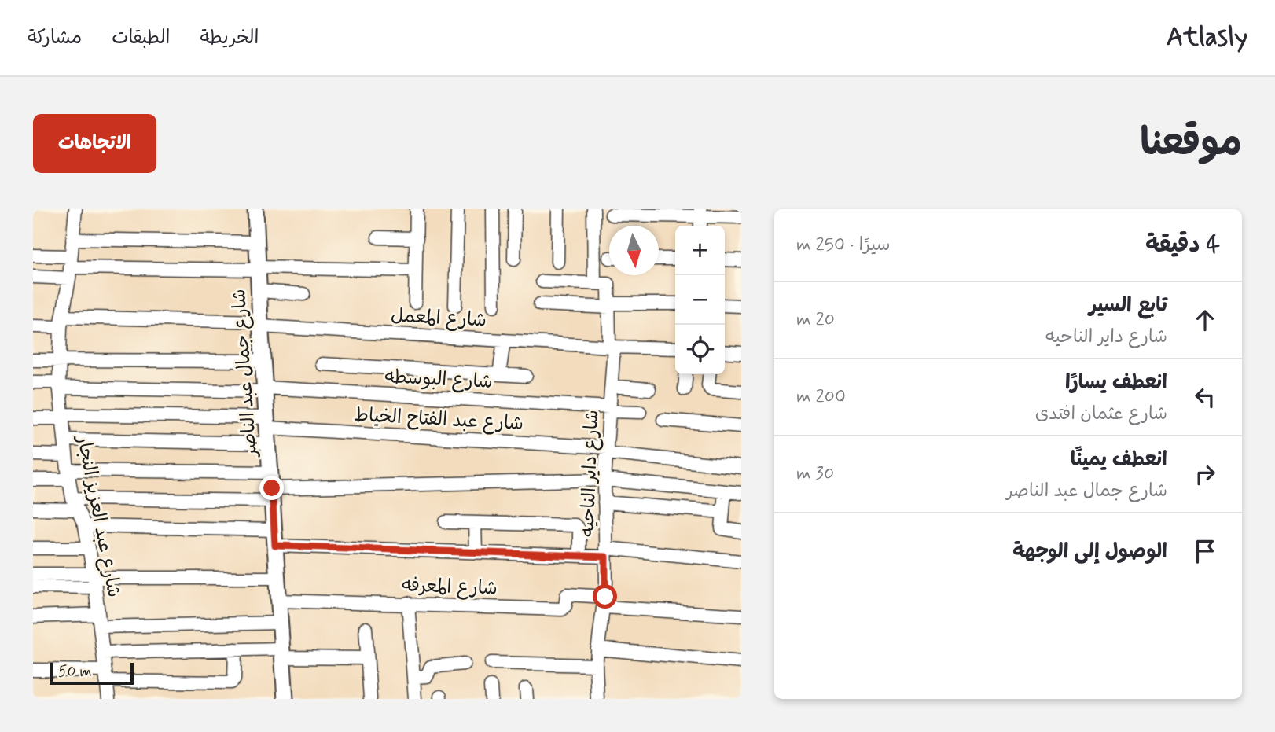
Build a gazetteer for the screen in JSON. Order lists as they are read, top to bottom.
{
  "streets": {
    "street": [
      "شارع المعمل",
      "شارع جمال عبد الناصر",
      "شارع البوسطه",
      "شارع عبد الفتاح الخياط",
      "شارع داير الناحيه",
      "شارع عبد العزيز النجار",
      "شارع المعرفه"
    ]
  },
  "crossings": [
    ["شارع المعمل", "شارع جمال عبد الناصر"],
    ["شارع المعمل", "شارع داير الناحيه"],
    ["شارع المعمل", "شارع عبد العزيز النجار"],
    ["شارع جمال عبد الناصر", "شارع البوسطه"],
    ["شارع جمال عبد الناصر", "شارع عبد الفتاح الخياط"],
    ["شارع جمال عبد الناصر", "شارع المعرفه"],
    ["شارع البوسطه", "شارع داير الناحيه"],
    ["شارع البوسطه", "شارع عبد العزيز النجار"],
    ["شارع عبد الفتاح الخياط", "شارع داير الناحيه"],
    ["شارع عبد الفتاح الخياط", "شارع عبد العزيز النجار"],
    ["شارع داير الناحيه", "شارع المعرفه"]
  ],
  "scale_bar": "50 m",
  "north": "bottom",
  "page": {
    "header": "Atlasly",
    "nav": ["الخريطة", "الطبقات", "مشاركة"],
    "title": "موقعنا",
    "buttons": "الاتجاهات",
    "heading": ["4 دقيقة", "سيرًا · 250 m"],
    "map_buttons": ["+", "−"],
    "list": [
      ["تابع السير", "شارع داير الناحيه", "20 m"],
      ["انعطف يسارًا", "شارع عثمان افتدى", "200 m"],
      ["انعطف يمينًا", "شارع جمال عبد الناصر", "30 m"],
      "الوصول إلى الوجهة"
    ],
    "scale": "50 m"
  }
}
